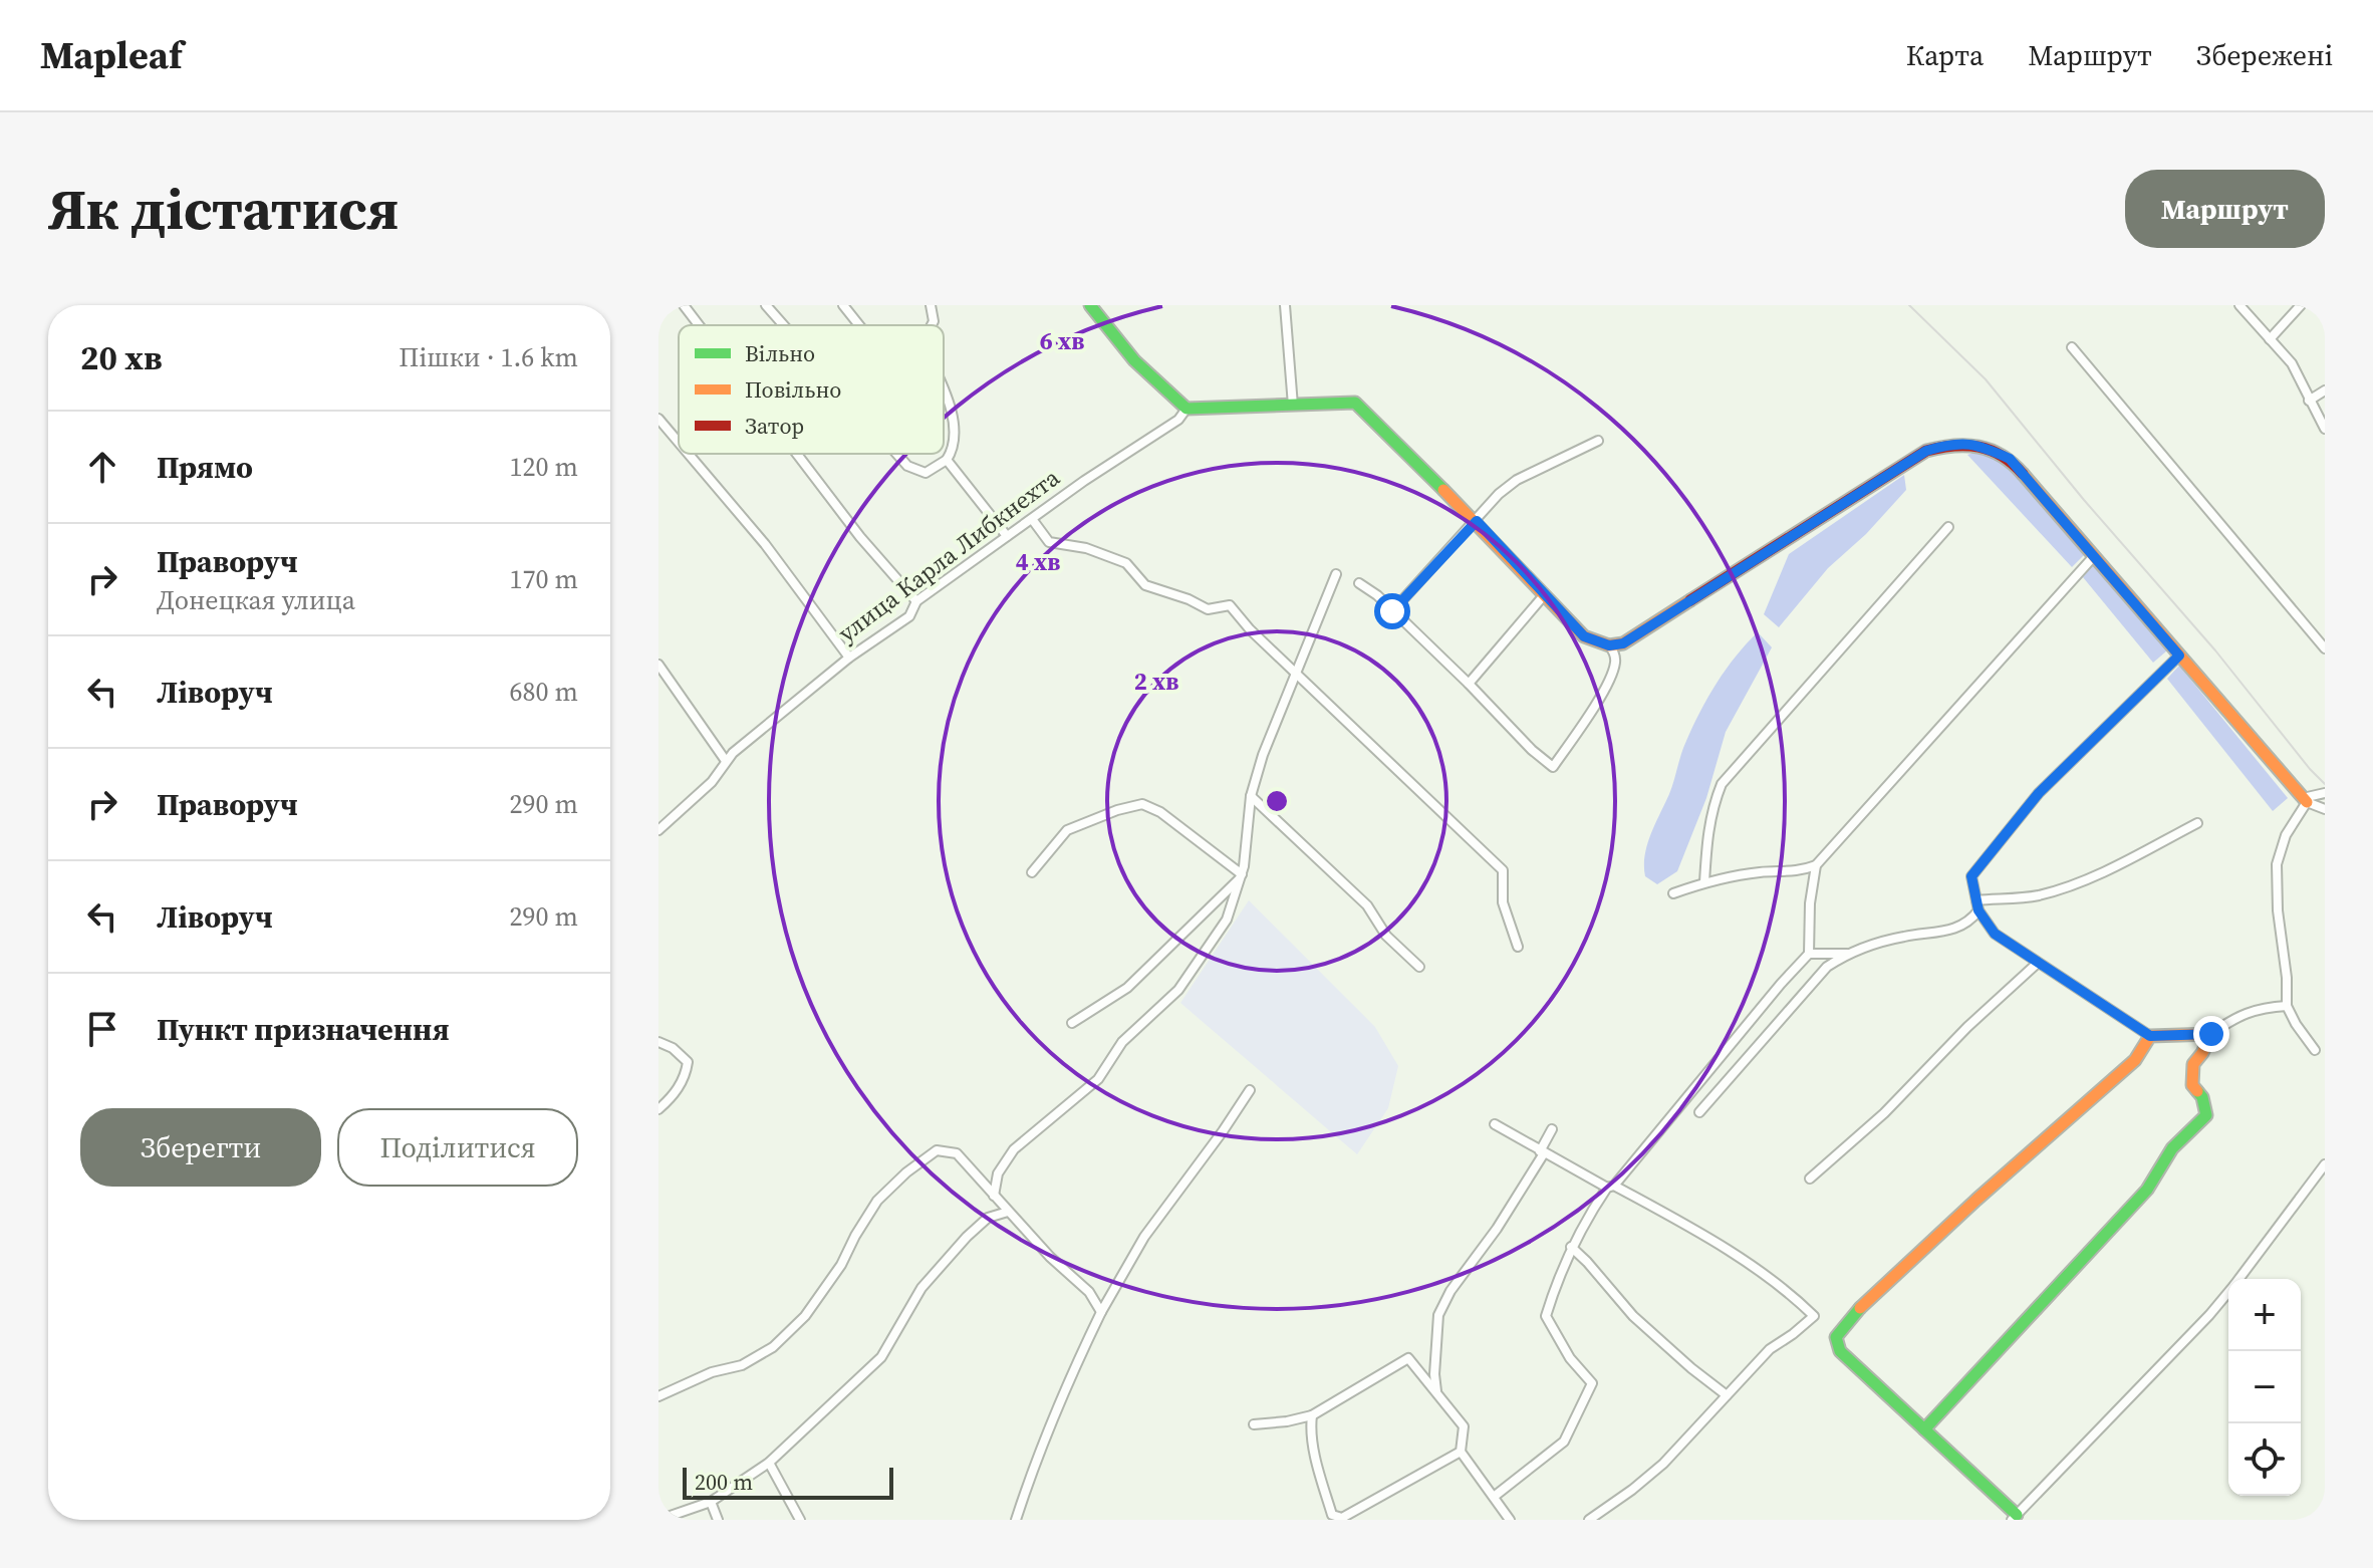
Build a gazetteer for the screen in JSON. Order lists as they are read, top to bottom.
{
  "streets": {
    "street": ["улица Карла Либкнехта"]
  },
  "legend": ["Вільно", "Повільно", "Затор"],
  "scale_bar": "200 m",
  "page": {
    "header": "Mapleaf",
    "nav": ["Карта", "Маршрут", "Збережені"],
    "buttons": [
      "Маршрут",
      ["Зберегти", "Поділитися"]
    ],
    "title": "Як дістатися",
    "heading": ["20 хв", "Пішки · 1.6 km"],
    "list": [
      ["Прямо", "120 m"],
      ["Праворуч", "Донецкая улица", "170 m"],
      ["Ліворуч", "680 m"],
      ["Праворуч", "290 m"],
      ["Ліворуч", "290 m"],
      "Пункт призначення"
    ],
    "map_buttons": ["+", "−"],
    "scale": "200 m"
  },
  "rings": ["6 хв", "4 хв", "2 хв"]
}
